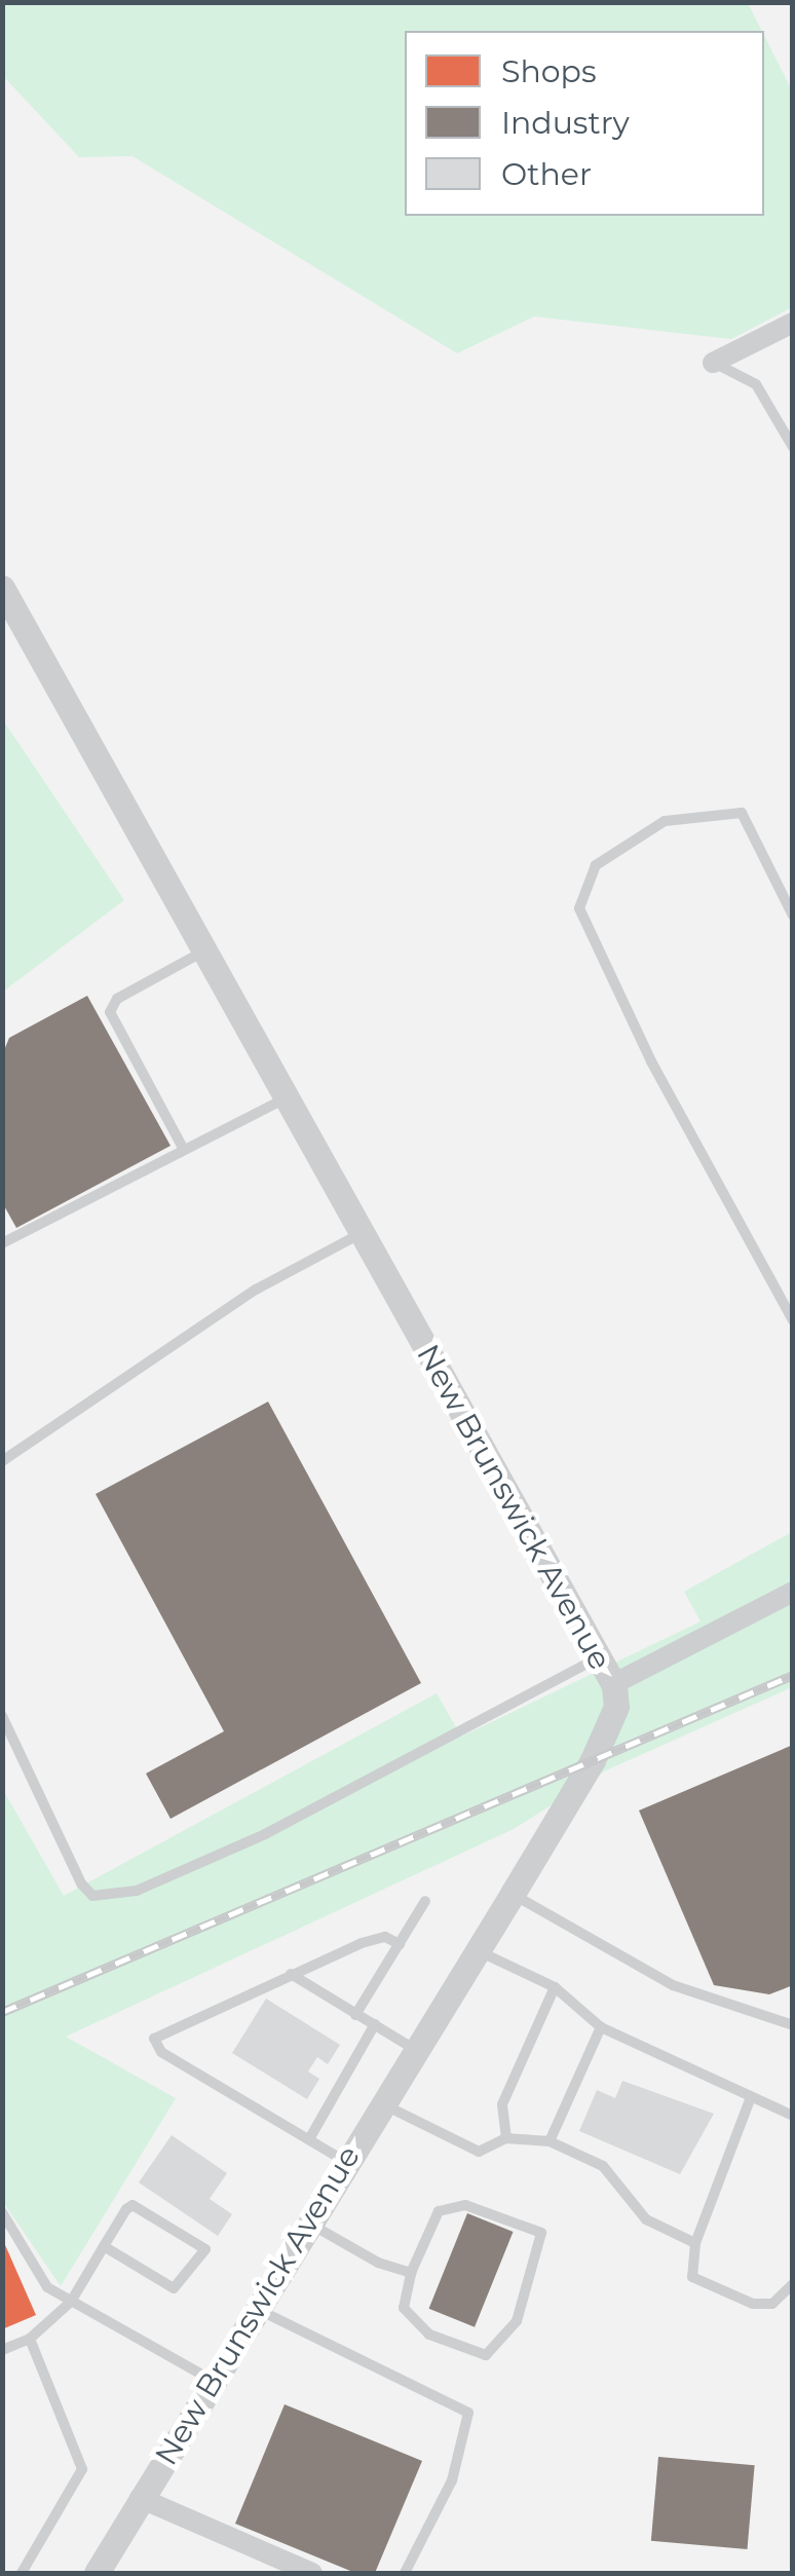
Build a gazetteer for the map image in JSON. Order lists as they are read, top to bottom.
{
  "streets": {
    "street": ["New Brunswick Avenue"]
  },
  "legend": ["Shops", "Industry", "Other"]
}
